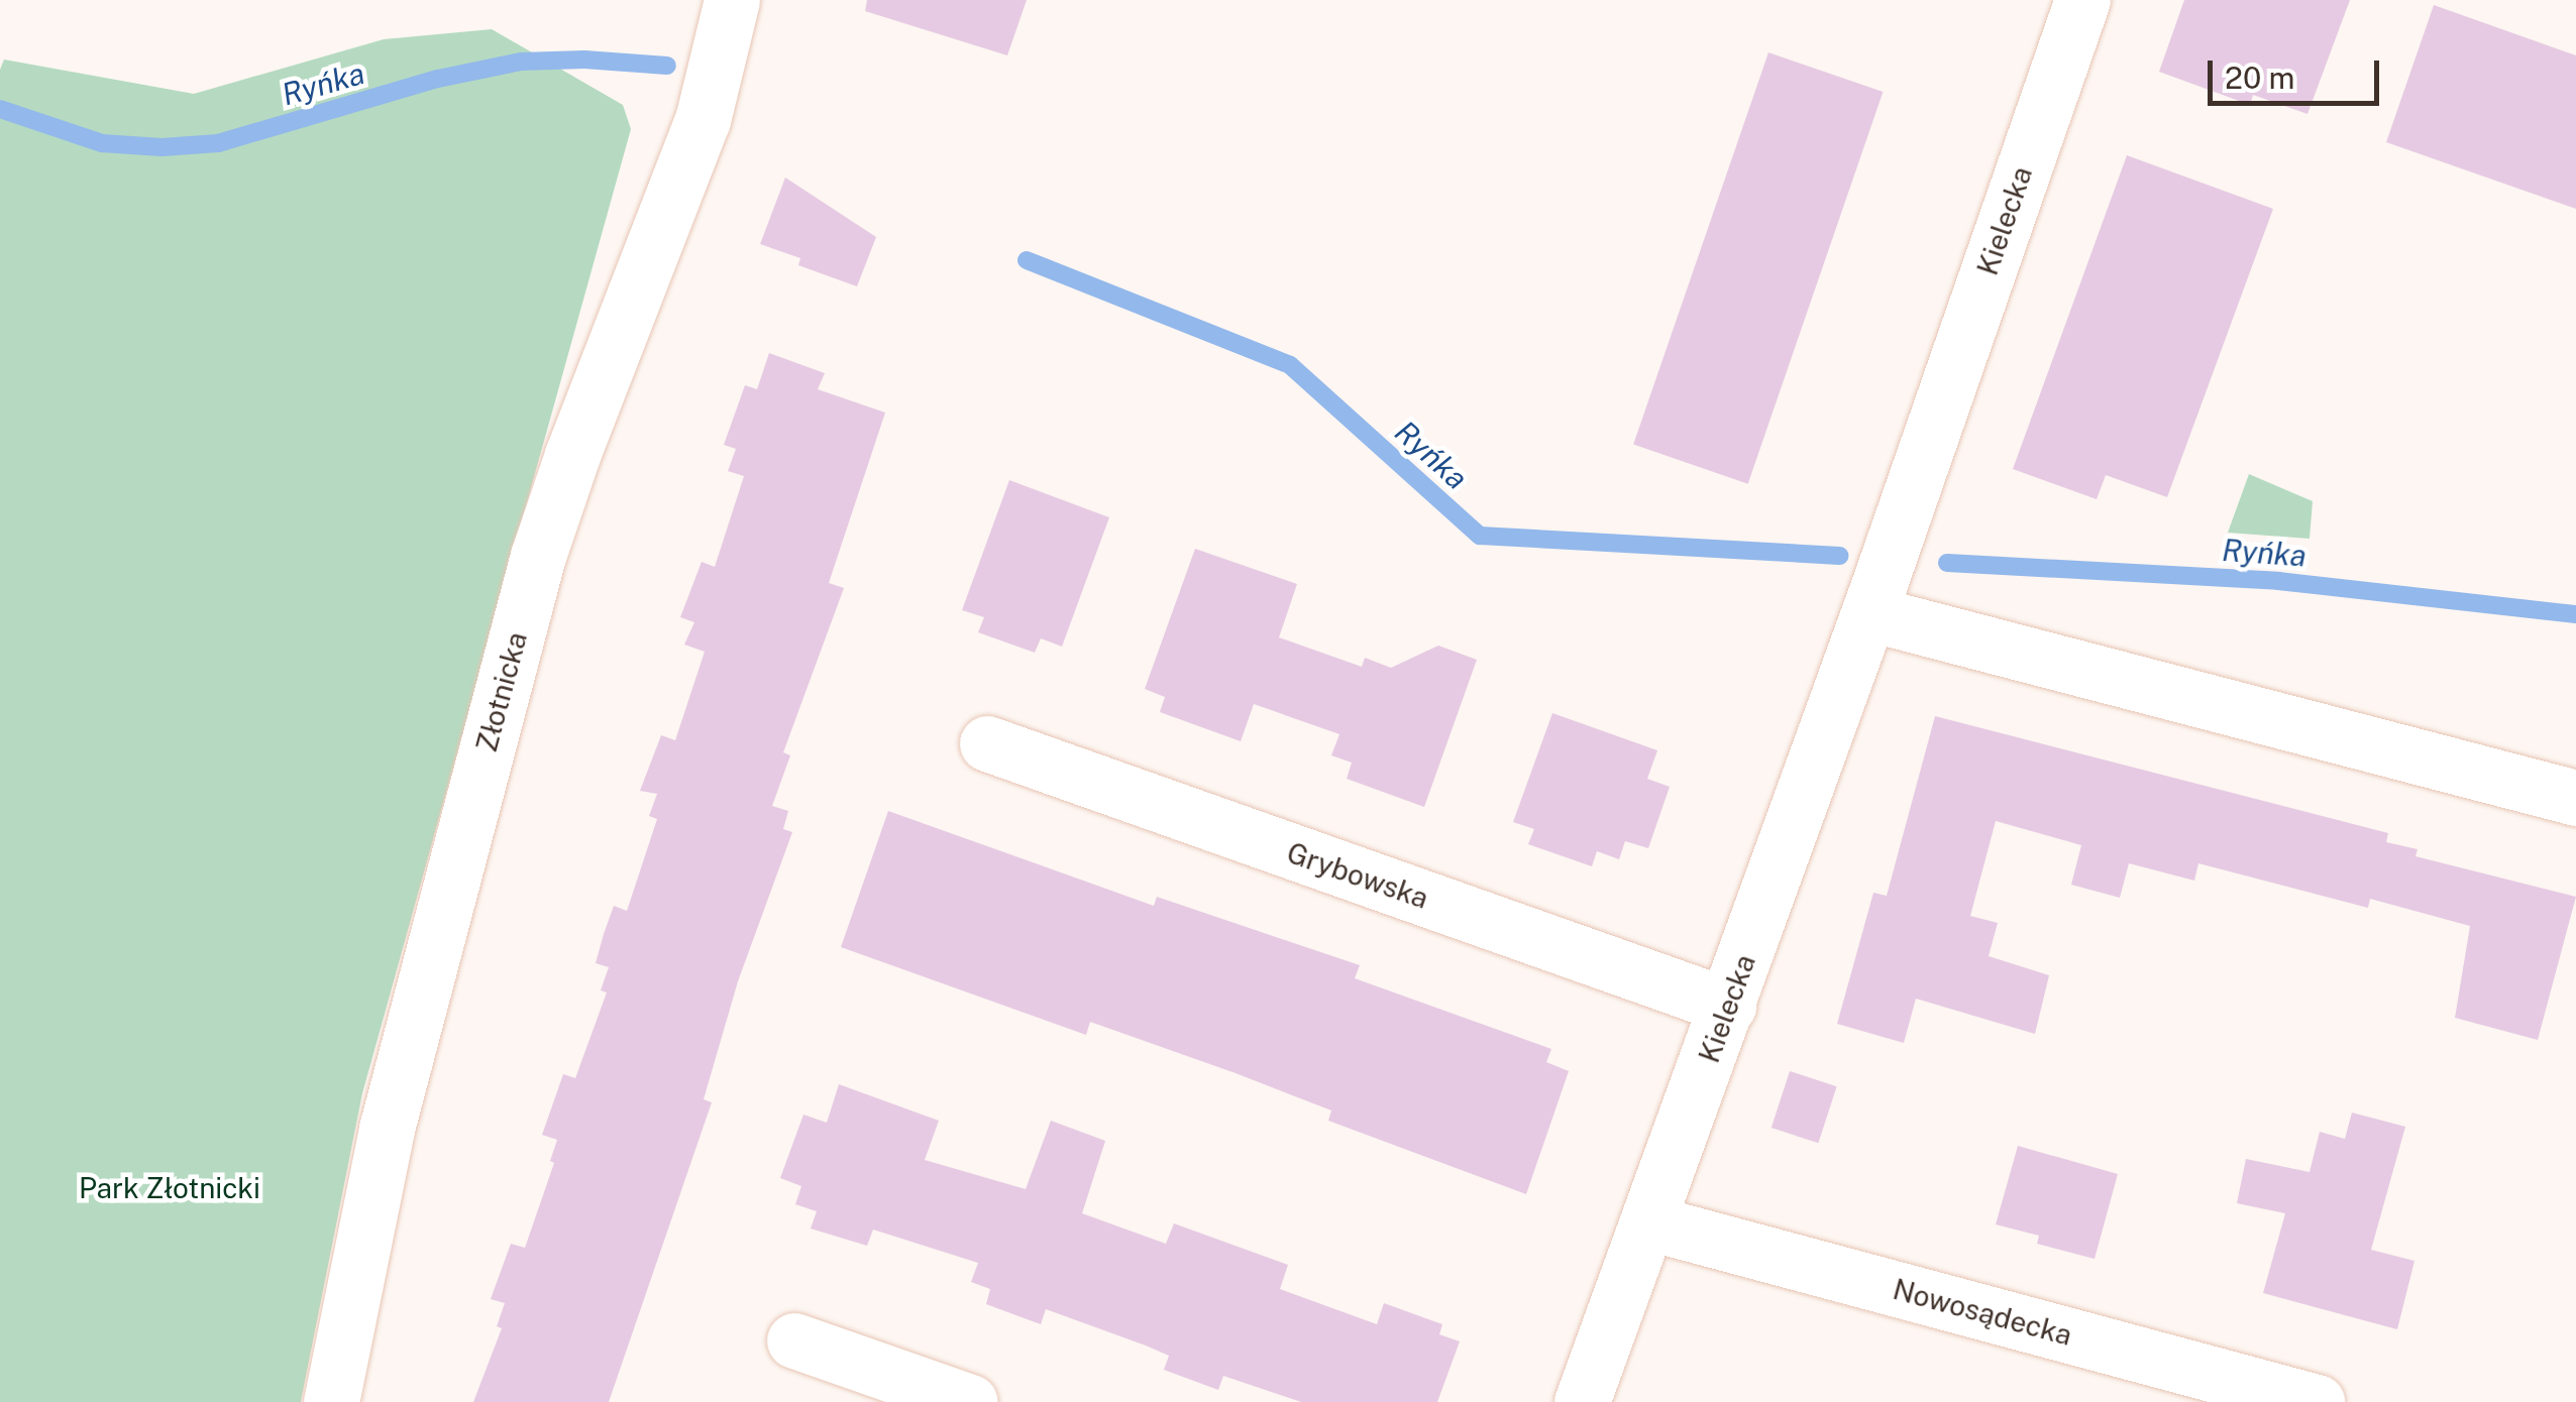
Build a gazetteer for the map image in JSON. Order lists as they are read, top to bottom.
{
  "streets": {
    "street": [
      "Kielecka",
      "Złotnicka",
      "Grybowska",
      "Nowosądecka"
    ]
  },
  "crossings": [
    ["Kielecka", "Grybowska"],
    ["Kielecka", "Nowosądecka"]
  ],
  "water": ["Ryńka"],
  "parks": ["Park Złotnicki"],
  "scale_bar": "20 m"
}
